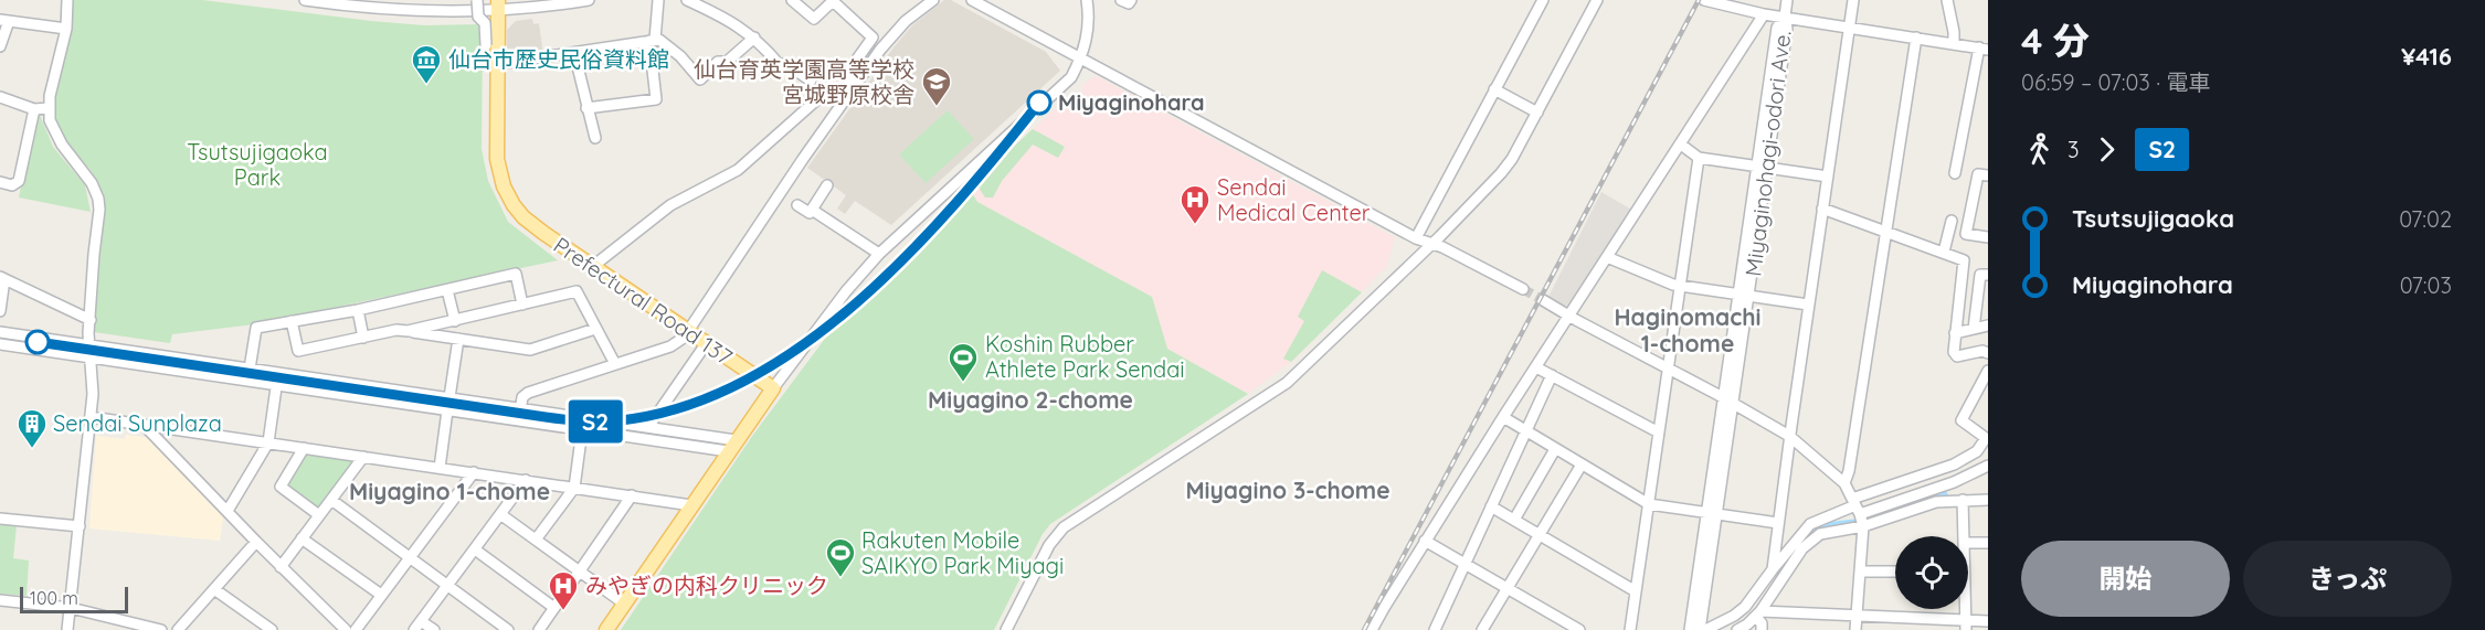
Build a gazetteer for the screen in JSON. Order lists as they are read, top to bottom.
{
  "streets": {
    "main road": ["Prefectural Road 137"],
    "street": ["Miyaginohagi-odori Ave."]
  },
  "districts": [
    "Haginomachi 1-chome",
    "Miyagino 2-chome",
    "Miyagino 3-chome",
    "Miyagino 1-chome"
  ],
  "parks": ["Tsutsujigaoka Park"],
  "places": {
    "museum": ["仙台市歴史民俗資料館"],
    "other": ["Miyaginohara"],
    "school or university": ["仙台育英学園高等学校 宮城野原校舎"],
    "hospital": ["Sendai Medical Center", "みやぎの内科クリニック"],
    "sports": ["Koshin Rubber Athlete Park Sendai", "Rakuten Mobile SAIKYO Park Miyagi"],
    "building": ["Sendai Sunplaza"]
  },
  "scale_bar": "100 m",
  "page": {
    "on_map": "S2",
    "heading": ["4 分", "06:59 – 07:03 · 電車", "¥416"],
    "legs": ["3", "S2"],
    "list": [
      {
        "name": "Tsutsujigaoka",
        "value": "07:02"
      },
      {
        "name": "Miyaginohara",
        "value": "07:03"
      }
    ],
    "buttons": ["開始", "きっぷ"],
    "scale": "100 m"
  }
}
